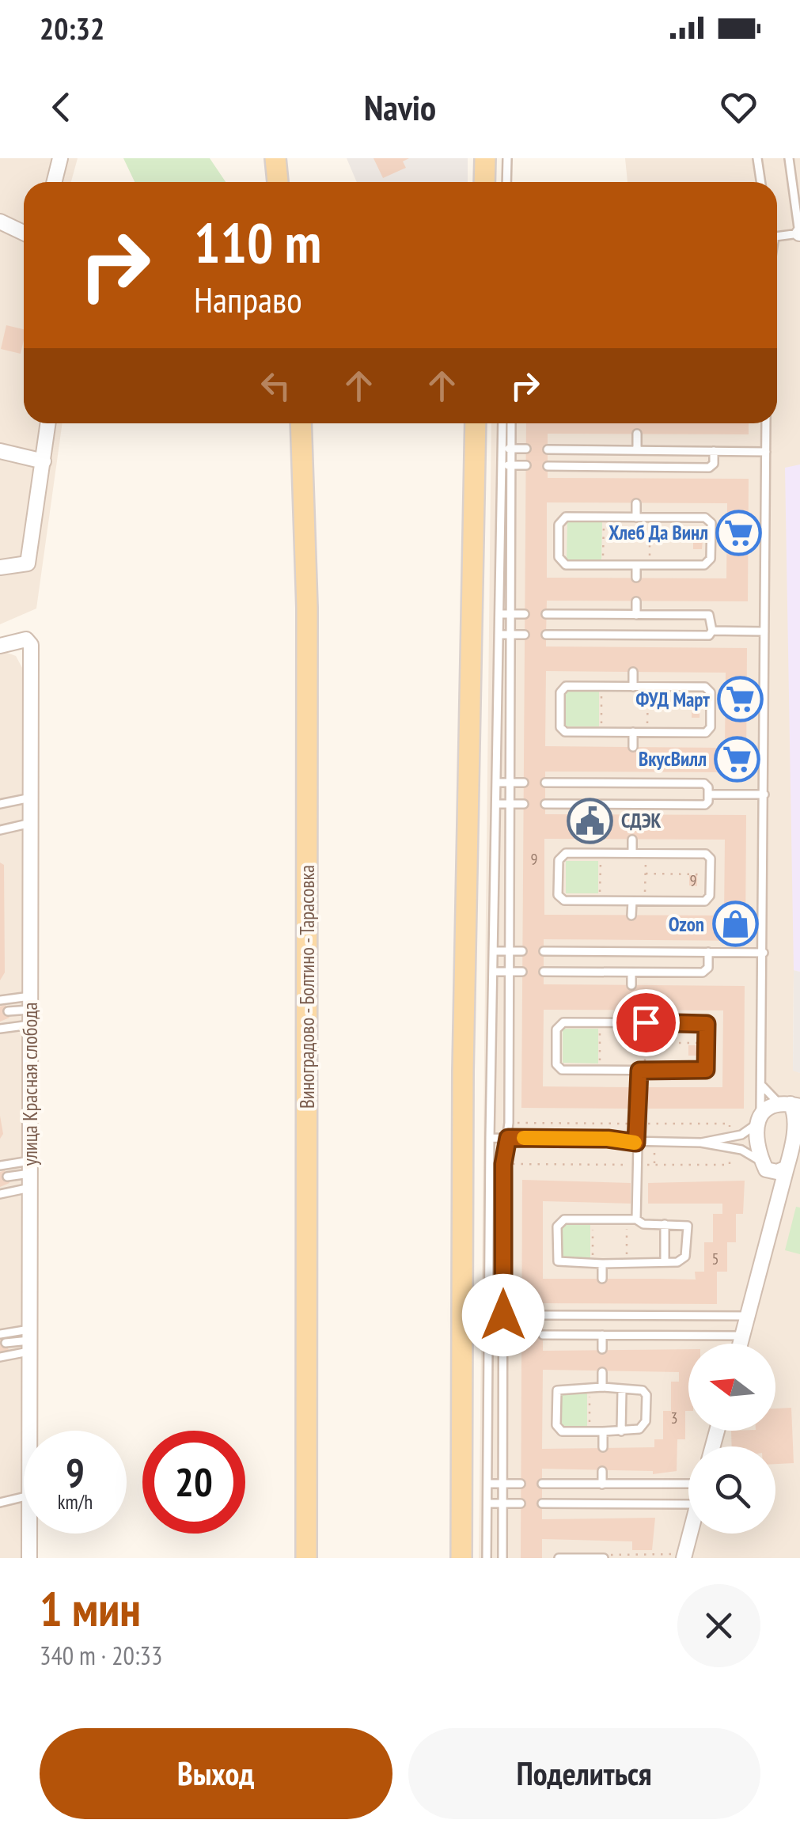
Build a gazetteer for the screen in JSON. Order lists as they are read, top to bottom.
{
  "streets": {
    "main road": ["Виноградово - Болтино - Тарасовка"],
    "street": ["улица Красная слобода"]
  },
  "places": {
    "supermarket": ["Хлеб Да Винл", "ФУД Март", "ВкусВилл"],
    "public building": ["СДЭК"],
    "shop": ["Ozon"]
  },
  "house_numbers": [
    "9",
    "9",
    "5",
    "3"
  ],
  "north": "left",
  "page": {
    "status": "20:32",
    "header": "Navio",
    "turn": ["110 m", "Направо"],
    "speed": "9 km/h",
    "limit": "20",
    "heading": ["1 мин", "340 m · 20:33"],
    "buttons": ["Выход", "Поделиться"]
  }
}
